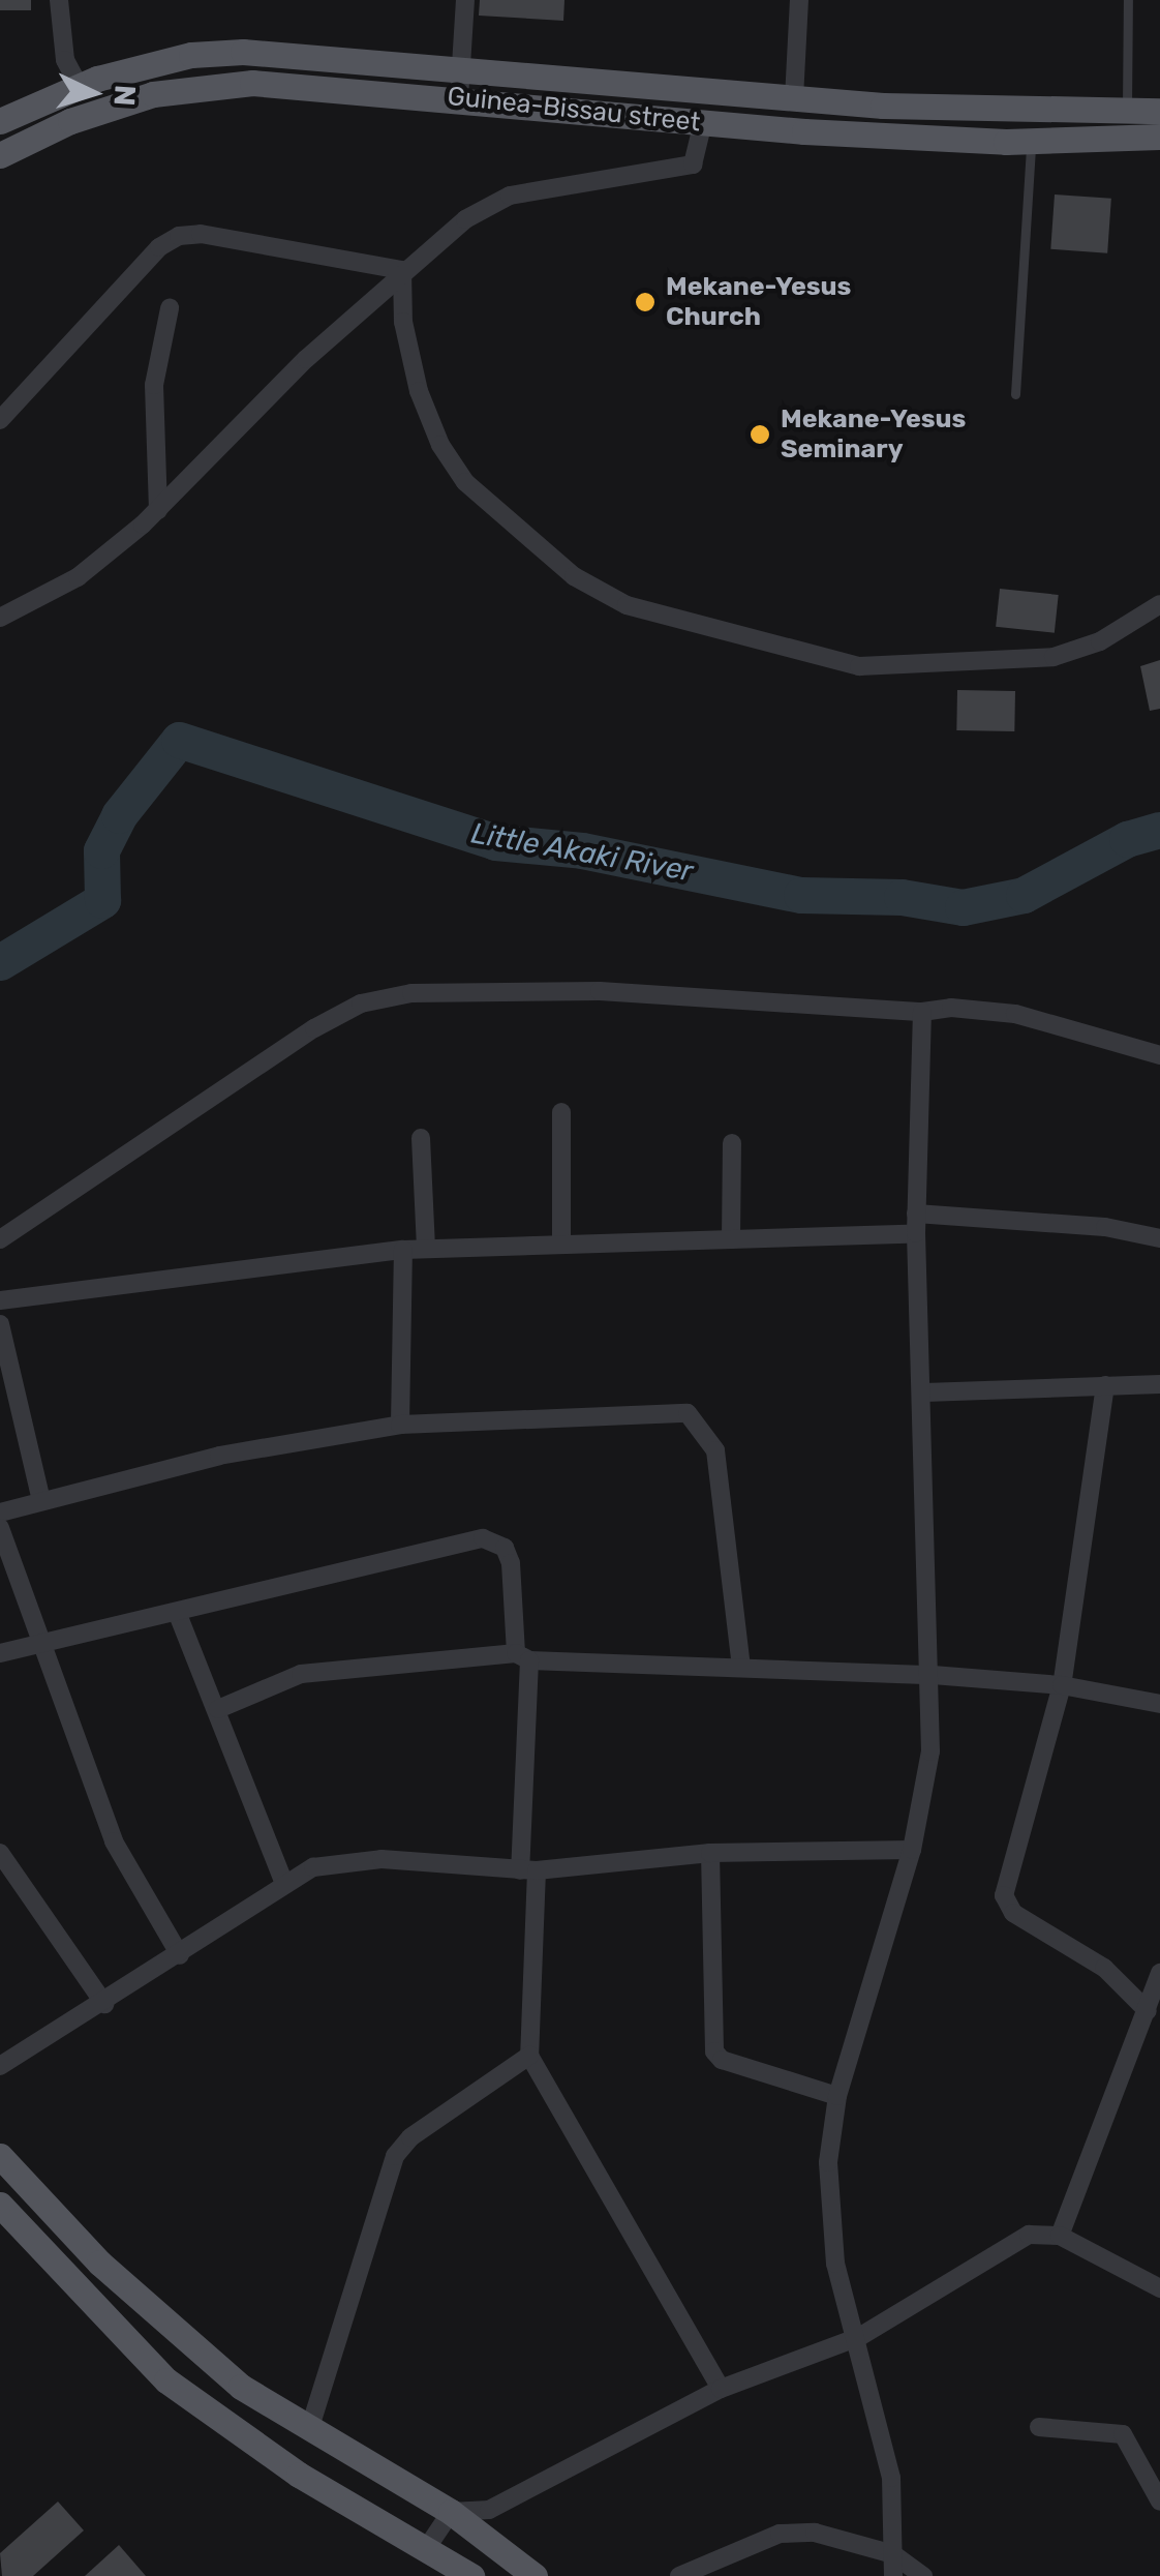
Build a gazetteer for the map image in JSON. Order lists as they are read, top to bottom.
{
  "streets": {
    "main road": ["Guinea-Bissau street"]
  },
  "water": ["Little Akaki River"],
  "places": ["Mekane-Yesus Church", "Mekane-Yesus Seminary"],
  "north": "right"
}
